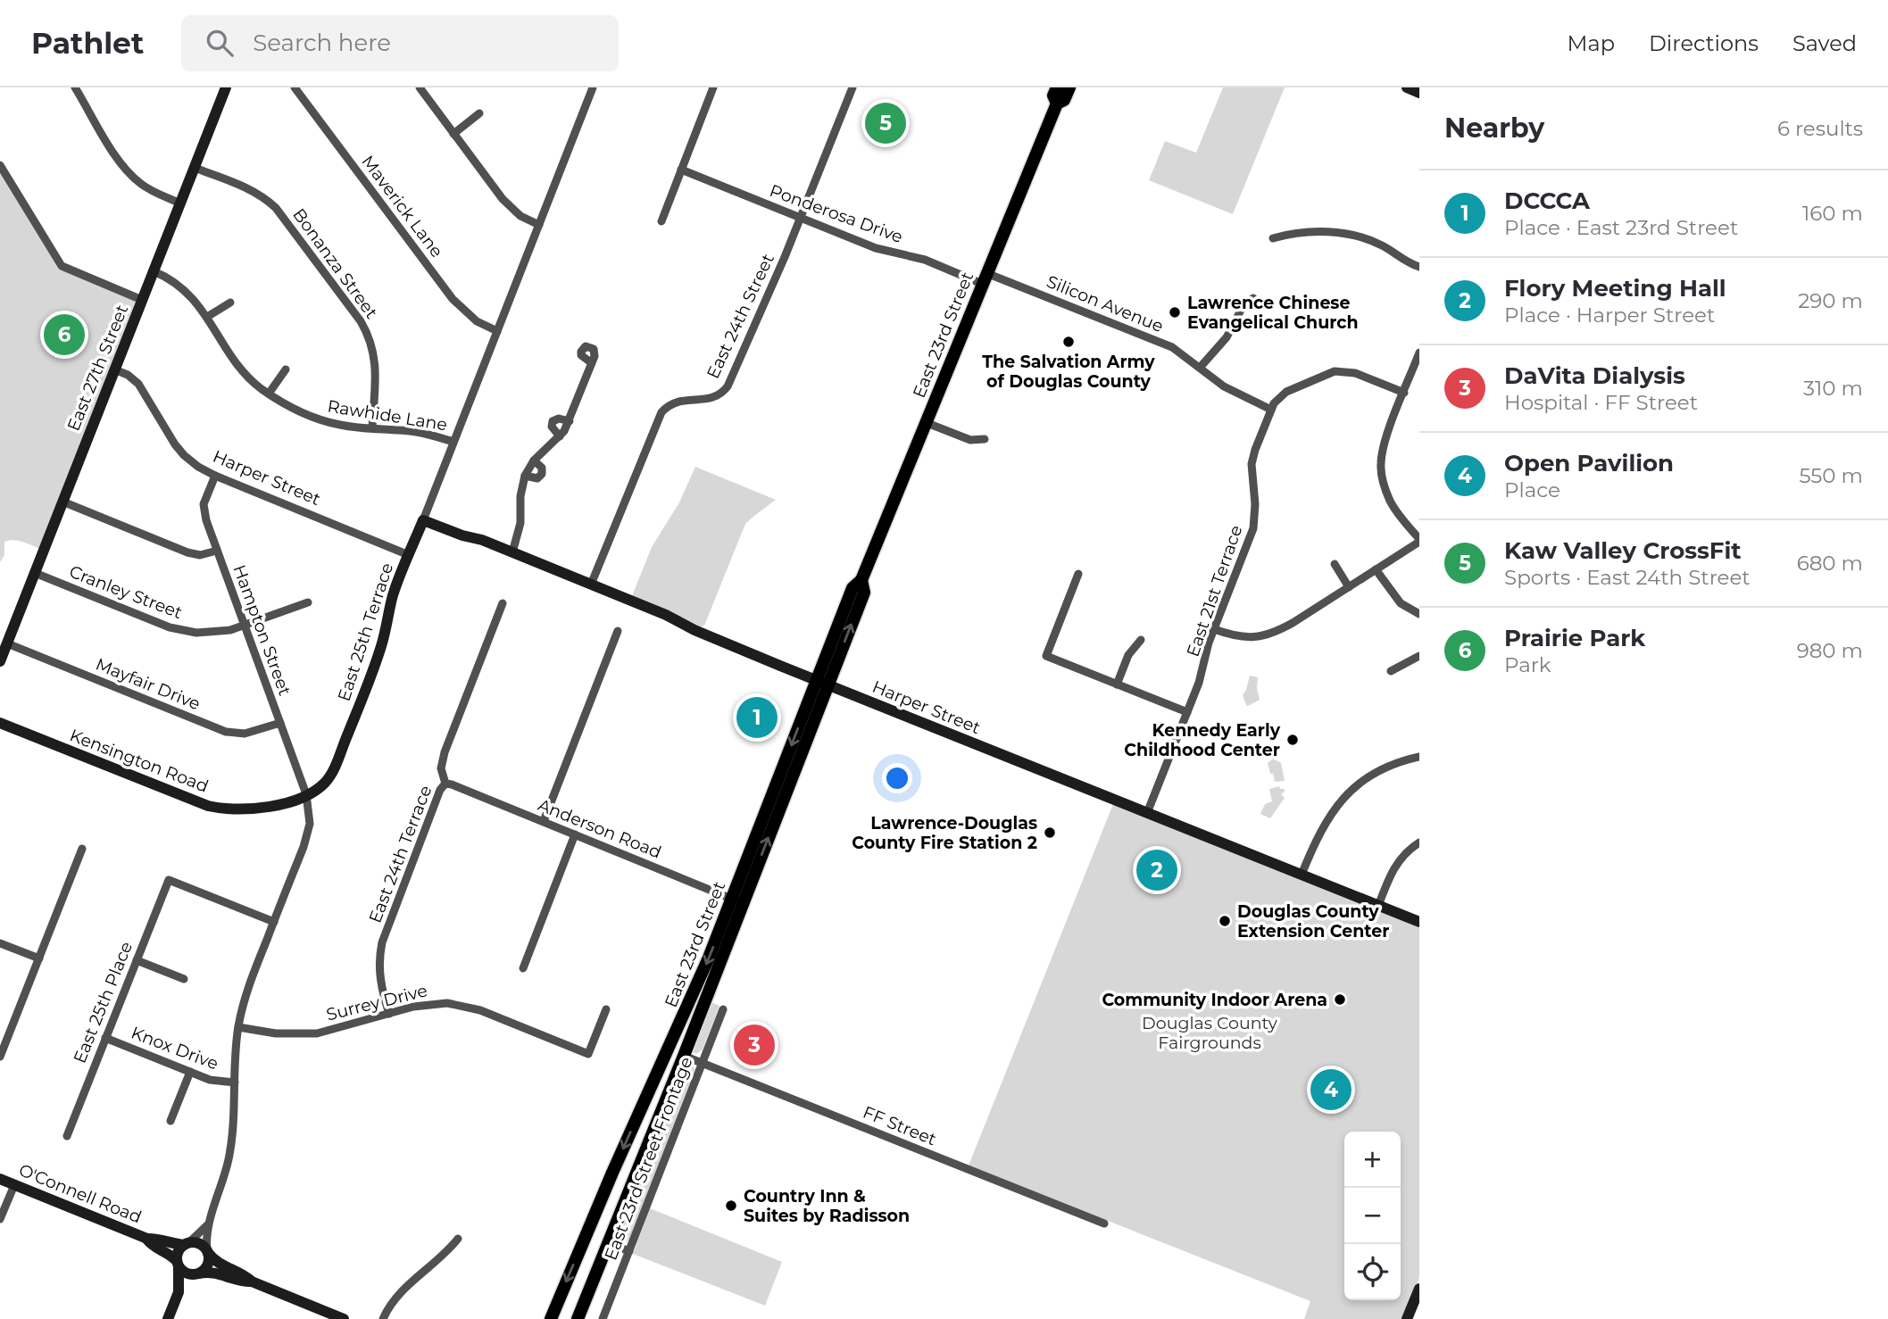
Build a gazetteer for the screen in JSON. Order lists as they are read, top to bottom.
{
  "streets": {
    "main road": ["East 23rd Street"],
    "street": [
      "Maverick Lane",
      "Ponderosa Drive",
      "Bonanza Street",
      "Silicon Avenue",
      "East 24th Street",
      "East 27th Street",
      "Rawhide Lane",
      "Harper Street",
      "East 21st Terrace",
      "Cranley Street",
      "Hampton Street",
      "East 25th Terrace",
      "Mayfair Drive",
      "Kensington Road",
      "Anderson Road",
      "East 24th Terrace",
      "East 25th Place",
      "Surrey Drive",
      "Knox Drive",
      "FF Street",
      "East 23rd Street Frontage",
      "O'Connell Road"
    ]
  },
  "crossings": [
    ["Maverick Lane", "East 25th Terrace"],
    ["Ponderosa Drive", "Silicon Avenue"],
    ["Ponderosa Drive", "East 24th Street"],
    ["Ponderosa Drive", "East 23rd Street"],
    ["Bonanza Street", "East 27th Street"],
    ["Bonanza Street", "Rawhide Lane"],
    ["Silicon Avenue", "East 23rd Street"],
    ["Silicon Avenue", "East 21st Terrace"],
    ["East 24th Street", "Harper Street"],
    ["East 23rd Street", "Harper Street"],
    ["East 23rd Street", "Anderson Road"],
    ["East 23rd Street", "FF Street"],
    ["East 27th Street", "Rawhide Lane"],
    ["East 27th Street", "Harper Street"],
    ["East 27th Street", "Cranley Street"],
    ["East 27th Street", "Mayfair Drive"],
    ["Rawhide Lane", "East 25th Terrace"],
    ["Harper Street", "East 21st Terrace"],
    ["Harper Street", "Hampton Street"],
    ["Harper Street", "East 25th Terrace"],
    ["Cranley Street", "Hampton Street"],
    ["Hampton Street", "East 25th Terrace"],
    ["Hampton Street", "Mayfair Drive"],
    ["Hampton Street", "Kensington Road"],
    ["East 25th Terrace", "Kensington Road"],
    ["Anderson Road", "East 24th Terrace"],
    ["East 24th Terrace", "Surrey Drive"],
    ["East 25th Place", "Knox Drive"],
    ["FF Street", "East 23rd Street Frontage"]
  ],
  "parks": ["Douglas County Fairgrounds"],
  "places": [
    "Lawrence Chinese Evangelical Church",
    "The Salvation Army of Douglas County",
    "Kennedy Early Childhood Center",
    "Lawrence-Douglas County Fire Station 2",
    "Douglas County Extension Center",
    "Community Indoor Arena",
    "Country Inn & Suites by Radisson"
  ],
  "page": {
    "header": "Pathlet",
    "search": "Search here",
    "nav": ["Map", "Directions", "Saved"],
    "heading": ["Nearby", "6 results"],
    "pins": [
      "5",
      "6",
      "1",
      "2",
      "3",
      "4"
    ],
    "list": [
      {
        "mark": "1",
        "name": "DCCCA",
        "note": "Place · East 23rd Street",
        "value": "160 m"
      },
      {
        "mark": "2",
        "name": "Flory Meeting Hall",
        "note": "Place · Harper Street",
        "value": "290 m"
      },
      {
        "mark": "3",
        "name": "DaVita Dialysis",
        "note": "Hospital · FF Street",
        "value": "310 m"
      },
      {
        "mark": "4",
        "name": "Open Pavilion",
        "note": "Place",
        "value": "550 m"
      },
      {
        "mark": "5",
        "name": "Kaw Valley CrossFit",
        "note": "Sports · East 24th Street",
        "value": "680 m"
      },
      {
        "mark": "6",
        "name": "Prairie Park",
        "note": "Park",
        "value": "980 m"
      }
    ],
    "map_buttons": ["+", "−"]
  }
}
